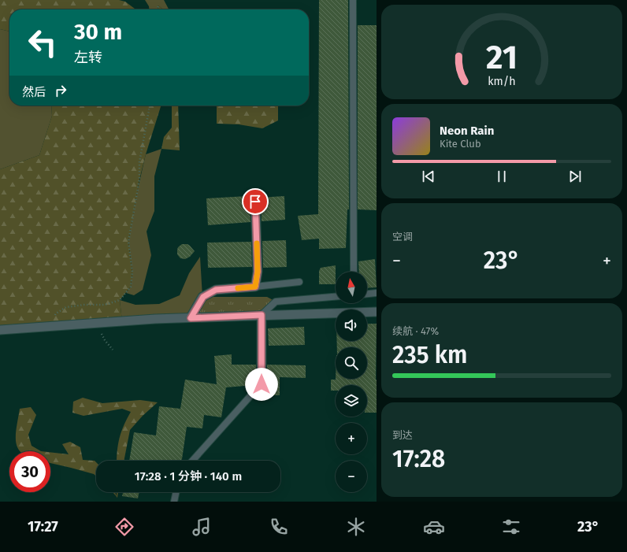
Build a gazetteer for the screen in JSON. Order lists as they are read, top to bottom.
{
  "north": "top",
  "page": {
    "turn": ["30 m", "左转"],
    "then": "然后",
    "song": ["Neon Rain", "Kite Club"],
    "tile": [
      "空调",
      ["续航 · 47%", "235 km"],
      ["到达", "17:28"]
    ],
    "heat": ["−", "23°", "+"],
    "map_buttons": ["+", "−"],
    "limit": "30",
    "trip": "17:28 · 1 分钟 · 140 m",
    "tabs": ["17:27", "23°"],
    "gauge": ["21", "km/h"]
  }
}
